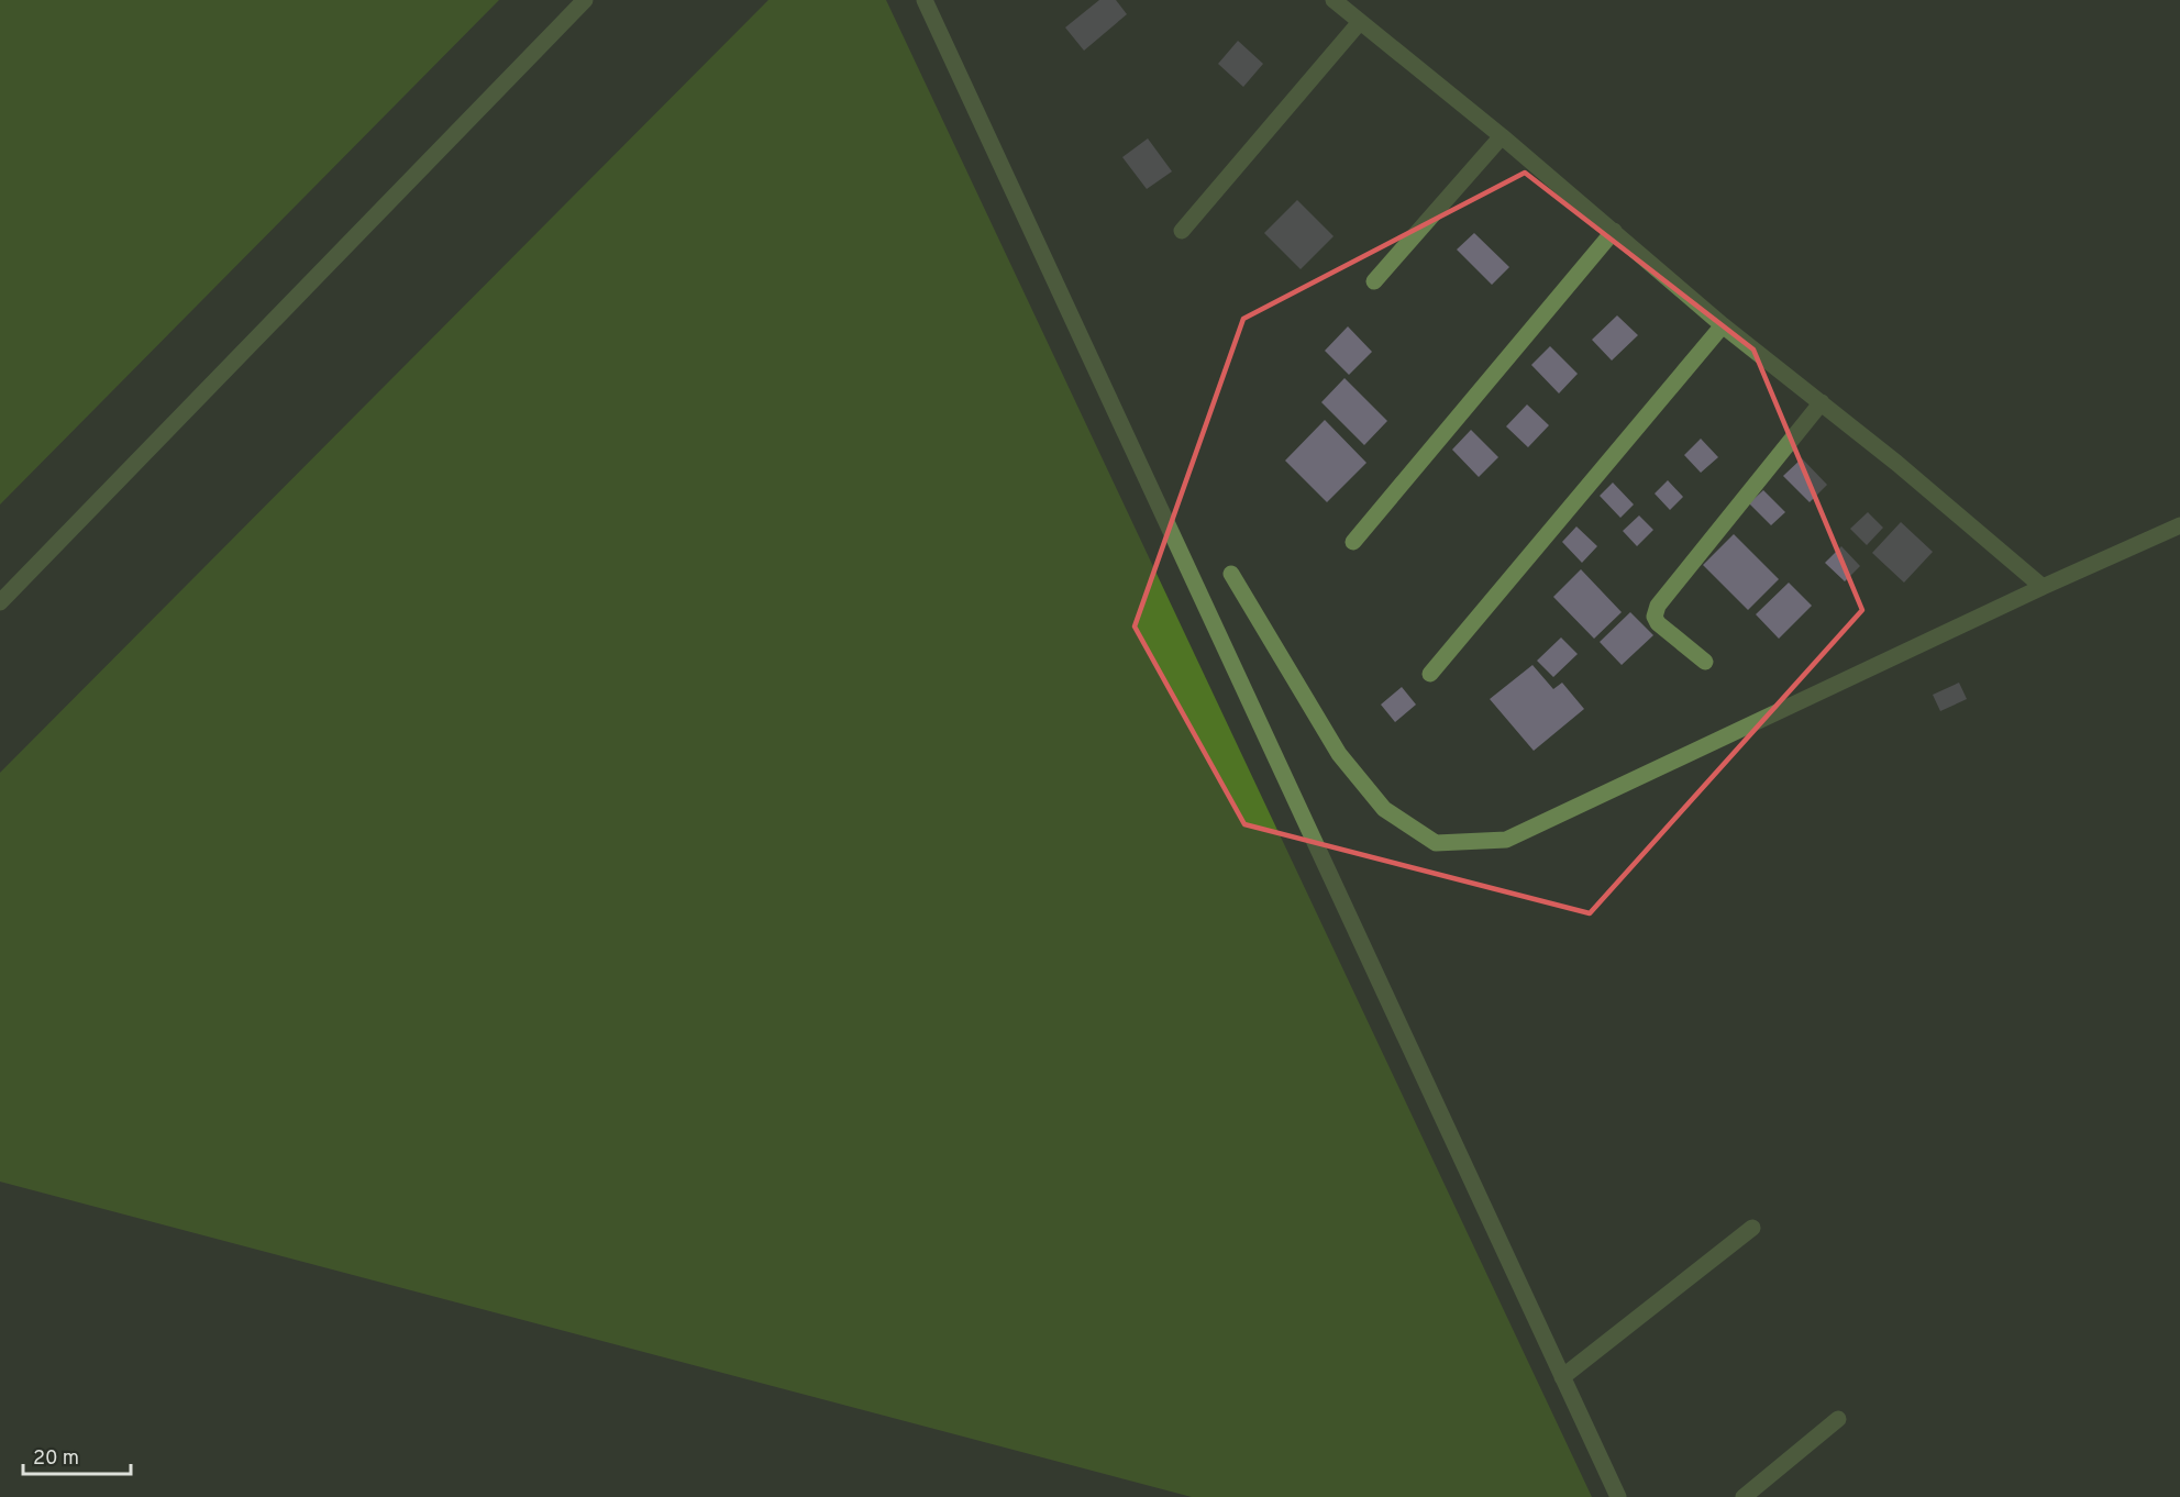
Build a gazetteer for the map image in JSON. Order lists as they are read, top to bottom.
{
  "scale_bar": "20 m"
}
